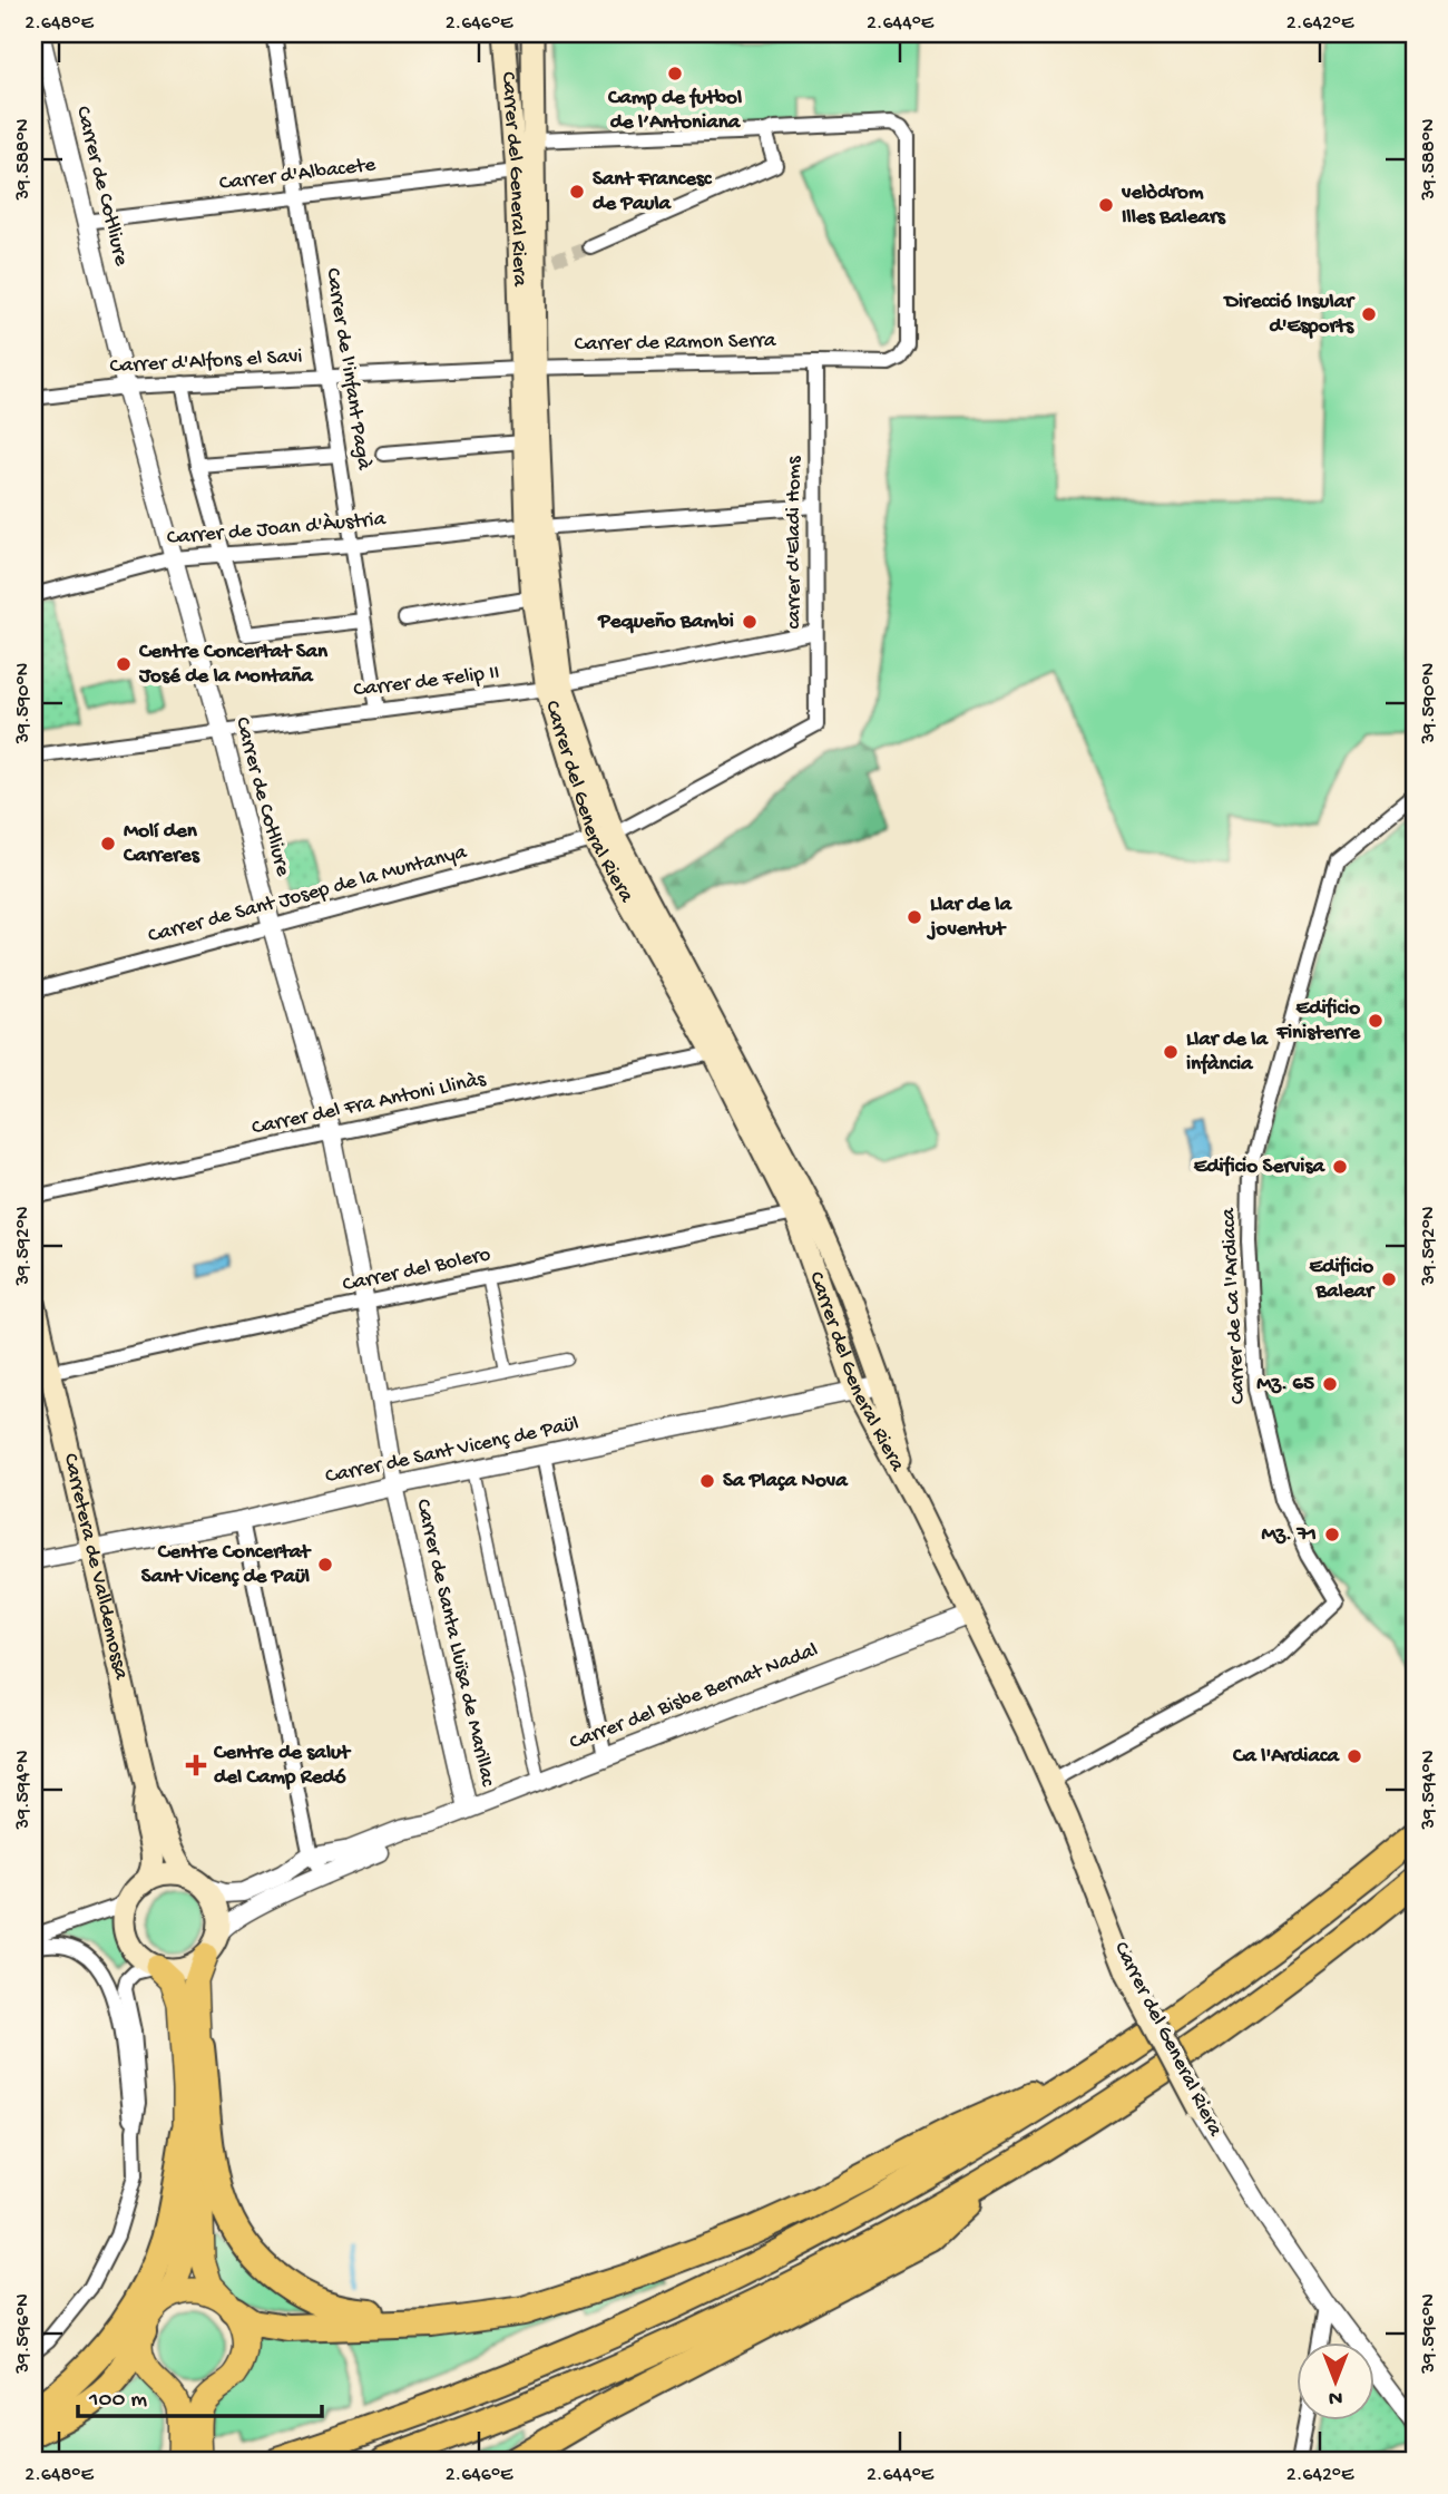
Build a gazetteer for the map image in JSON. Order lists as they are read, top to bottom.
{
  "streets": {
    "main road": ["Carrer del General Riera", "Carretera de Valldemossa"],
    "street": [
      "Carrer d'Albacete",
      "Carrer de Cotlliure",
      "Carrer de Ramon Serra",
      "Carrer d'Alfons el Savi",
      "Carrer de l'infant Pagà",
      "Carrer de Joan d'Àustria",
      "carrer d'Eladi Homs",
      "Carrer de Felip II",
      "Carrer de Sant Josep de la Muntanya",
      "Carrer del Fra Antoni Llinàs",
      "Carrer del Bolero",
      "Carrer de Ca l'Ardiaca",
      "Carrer de Sant Vicenç de Paül",
      "Carrer de Santa Lluïsa de Marillac",
      "Carrer del Bisbe Bernat Nadal"
    ]
  },
  "crossings": [
    ["Carrer d'Albacete", "Carrer del General Riera"],
    ["Carrer d'Albacete", "Carrer de Cotlliure"],
    ["Carrer d'Albacete", "Carrer de l'infant Pagà"],
    ["Carrer del General Riera", "Carrer de Ramon Serra"],
    ["Carrer del General Riera", "Carrer d'Alfons el Savi"],
    ["Carrer del General Riera", "Carrer de Joan d'Àustria"],
    ["Carrer del General Riera", "Carrer de Felip II"],
    ["Carrer del General Riera", "Carrer de Sant Josep de la Muntanya"],
    ["Carrer del General Riera", "Carrer del Fra Antoni Llinàs"],
    ["Carrer del General Riera", "Carrer del Bolero"],
    ["Carrer del General Riera", "Carrer de Ca l'Ardiaca"],
    ["Carrer del General Riera", "Carrer de Sant Vicenç de Paül"],
    ["Carrer del General Riera", "Carrer del Bisbe Bernat Nadal"],
    ["Carrer de Cotlliure", "Carrer d'Alfons el Savi"],
    ["Carrer de Cotlliure", "Carrer de Joan d'Àustria"],
    ["Carrer de Cotlliure", "Carrer de Felip II"],
    ["Carrer de Cotlliure", "Carrer de Sant Josep de la Muntanya"],
    ["Carrer de Cotlliure", "Carrer del Fra Antoni Llinàs"],
    ["Carrer de Cotlliure", "Carrer del Bolero"],
    ["Carrer de Cotlliure", "Carrer de Sant Vicenç de Paül"],
    ["Carrer de Cotlliure", "Carrer de Santa Lluïsa de Marillac"],
    ["Carrer de Ramon Serra", "Carrer d'Alfons el Savi"],
    ["Carrer de Ramon Serra", "carrer d'Eladi Homs"],
    ["Carrer d'Alfons el Savi", "Carrer de l'infant Pagà"],
    ["Carrer de l'infant Pagà", "Carrer de Joan d'Àustria"],
    ["Carrer de l'infant Pagà", "Carrer de Felip II"],
    ["Carrer de Joan d'Àustria", "carrer d'Eladi Homs"],
    ["carrer d'Eladi Homs", "Carrer de Felip II"],
    ["carrer d'Eladi Homs", "Carrer de Sant Josep de la Muntanya"],
    ["Carrer del Bolero", "Carretera de Valldemossa"],
    ["Carrer de Sant Vicenç de Paül", "Carretera de Valldemossa"],
    ["Carrer de Sant Vicenç de Paül", "Carrer de Santa Lluïsa de Marillac"],
    ["Carretera de Valldemossa", "Carrer del Bisbe Bernat Nadal"],
    ["Carrer de Santa Lluïsa de Marillac", "Carrer del Bisbe Bernat Nadal"]
  ],
  "places": {
    "other": [
      "Camp de futbol de l’Antoniana",
      "Sant Francesc de Paula",
      "velòdrom Illes Balears",
      "Direcció Insular d'Esports",
      "Pequeño Bambi",
      "Centre Concertat San José de la Montaña",
      "Molí den Carreres",
      "Llar de la joventut",
      "Edificio Finisterre",
      "Llar de la infància",
      "Edificio Servisa",
      "Edificio Balear",
      "Mz. 65",
      "Sa Plaça Nova",
      "Mz. 71",
      "Centre Concertat Sant Vicenç de Paül",
      "Ca l'Ardiaca"
    ],
    "health": ["Centre de salut del Camp Redó"]
  },
  "scale_bar": "100 m",
  "north": "bottom",
  "coordinates": [
    "2.648°E",
    "2.646°E",
    "2.644°E",
    "2.642°E",
    "39.588°N",
    "39.590°N",
    "39.592°N",
    "39.594°N",
    "39.596°N"
  ]
}
